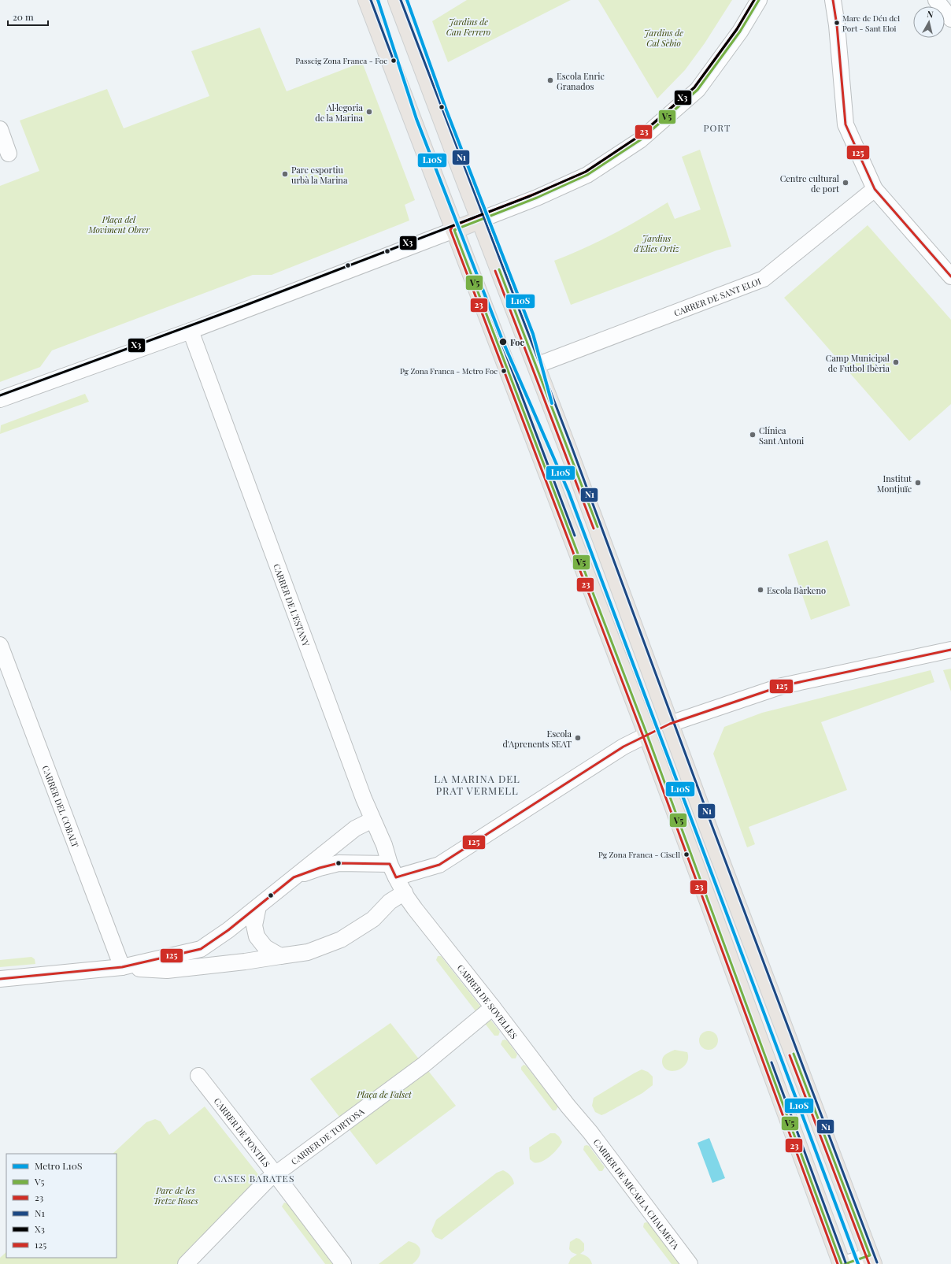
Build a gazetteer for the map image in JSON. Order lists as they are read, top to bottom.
{
  "streets": {
    "street": [
      "CARRER DE SANT ELOI",
      "CARRER DE L'ESTANY",
      "CARRER DEL COBALT",
      "CARRER DE SOVELLES",
      "CARRER DE PONTILS",
      "CARRER DE TORTOSA",
      "CARRER DE MICAELA CHALMETA"
    ]
  },
  "crossings": [
    ["CARRER DE L'ESTANY", "CARRER DE SOVELLES"],
    ["CARRER DE SOVELLES", "CARRER DE TORTOSA"],
    ["CARRER DE SOVELLES", "CARRER DE MICAELA CHALMETA"],
    ["CARRER DE PONTILS", "CARRER DE TORTOSA"]
  ],
  "districts": ["PORT", "LA MARINA DEL PRAT VERMELL", "CASES BARATES"],
  "parks": [
    "Jardins de Can Ferrero",
    "Jardins de Cal Sèbio",
    "Plaça del Moviment Obrer",
    "Jardins d'Elies Ortiz",
    "Plaça de Falset",
    "Parc de les Tretze Roses"
  ],
  "places": [
    "Mare de Déu del Port - Sant Eloi",
    "Passeig Zona Franca - Foc",
    "Escola Enric Granados",
    "Al·legoria de la Marina",
    "Parc esportiu urbà la Marina",
    "Centre cultural de port",
    "Foc",
    "Camp Municipal de Futbol Ibèria",
    "Pg Zona Franca - Metro Foc",
    "Clínica Sant Antoni",
    "Institut Montjuïc",
    "Escola Bàrkeno",
    "Escola d'Aprenents SEAT",
    "Pg Zona Franca - Cisell"
  ],
  "lines": [
    "metro line L10S",
    "transit line V5",
    "transit line 23",
    "transit line N1",
    "transit line X3",
    "transit line 125"
  ],
  "legend": [
    "Metro L10S",
    "V5",
    "23",
    "N1",
    "X3",
    "125"
  ],
  "scale_bar": "20 m",
  "north": "top"
}
